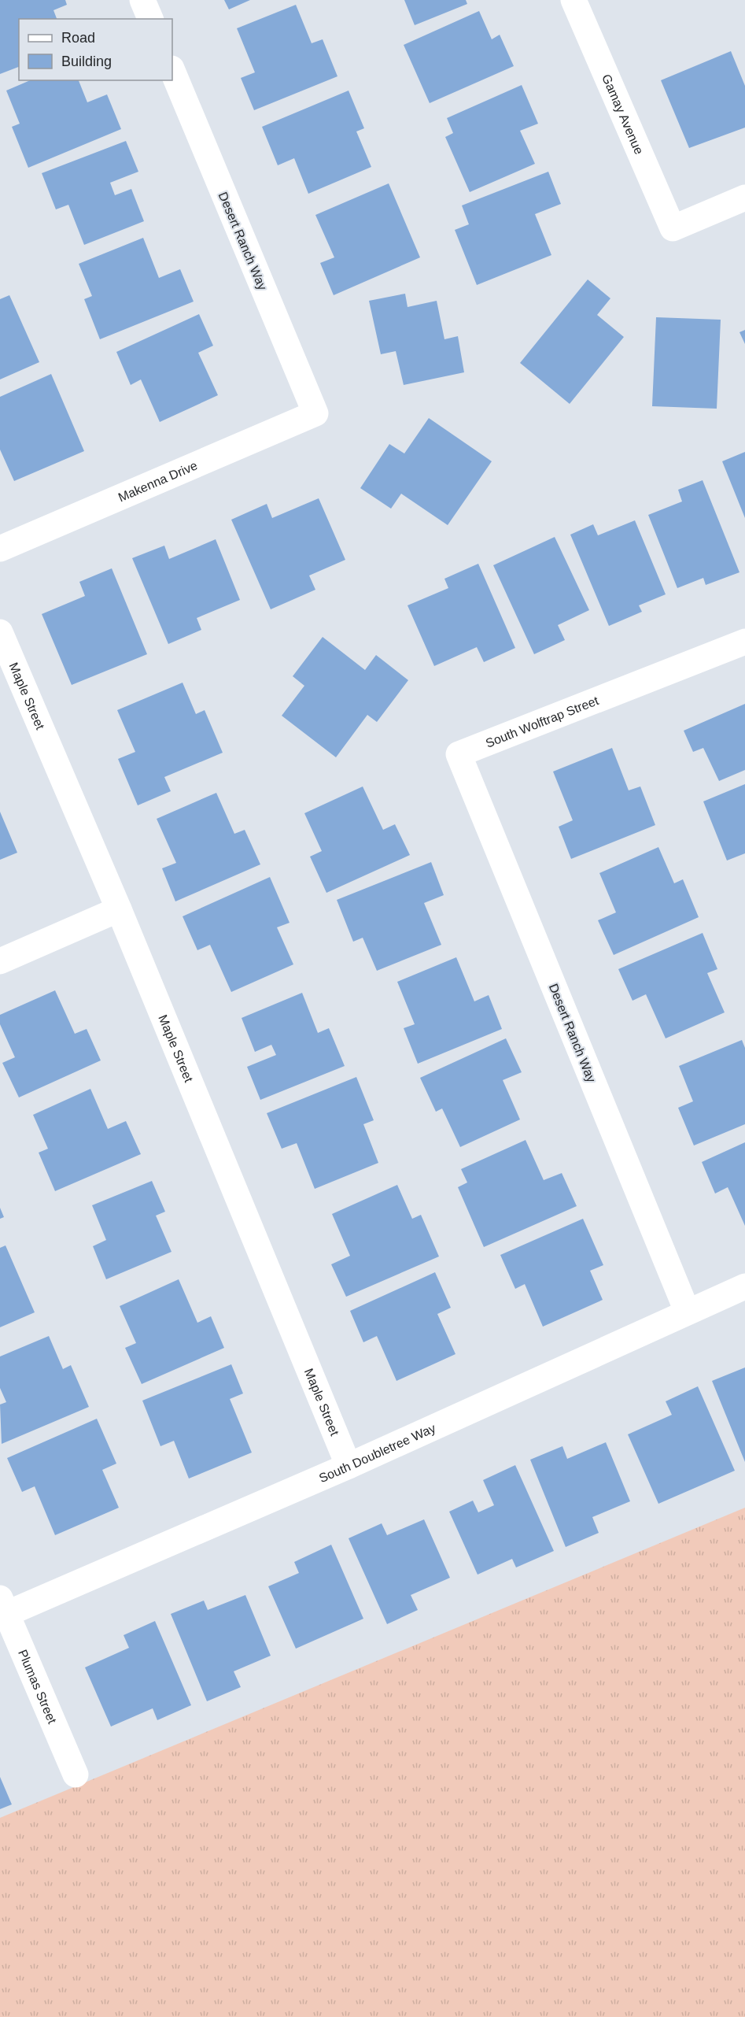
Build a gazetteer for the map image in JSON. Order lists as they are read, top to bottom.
{
  "streets": {
    "street": [
      "Gamay Avenue",
      "Desert Ranch Way",
      "Makenna Drive",
      "Maple Street",
      "South Wolftrap Street",
      "South Doubletree Way",
      "Plumas Street"
    ]
  },
  "crossings": [
    ["Desert Ranch Way", "Makenna Drive"],
    ["Desert Ranch Way", "South Wolftrap Street"],
    ["Desert Ranch Way", "South Doubletree Way"],
    ["Maple Street", "South Doubletree Way"],
    ["South Doubletree Way", "Plumas Street"]
  ],
  "legend": ["Road", "Building"]
}
